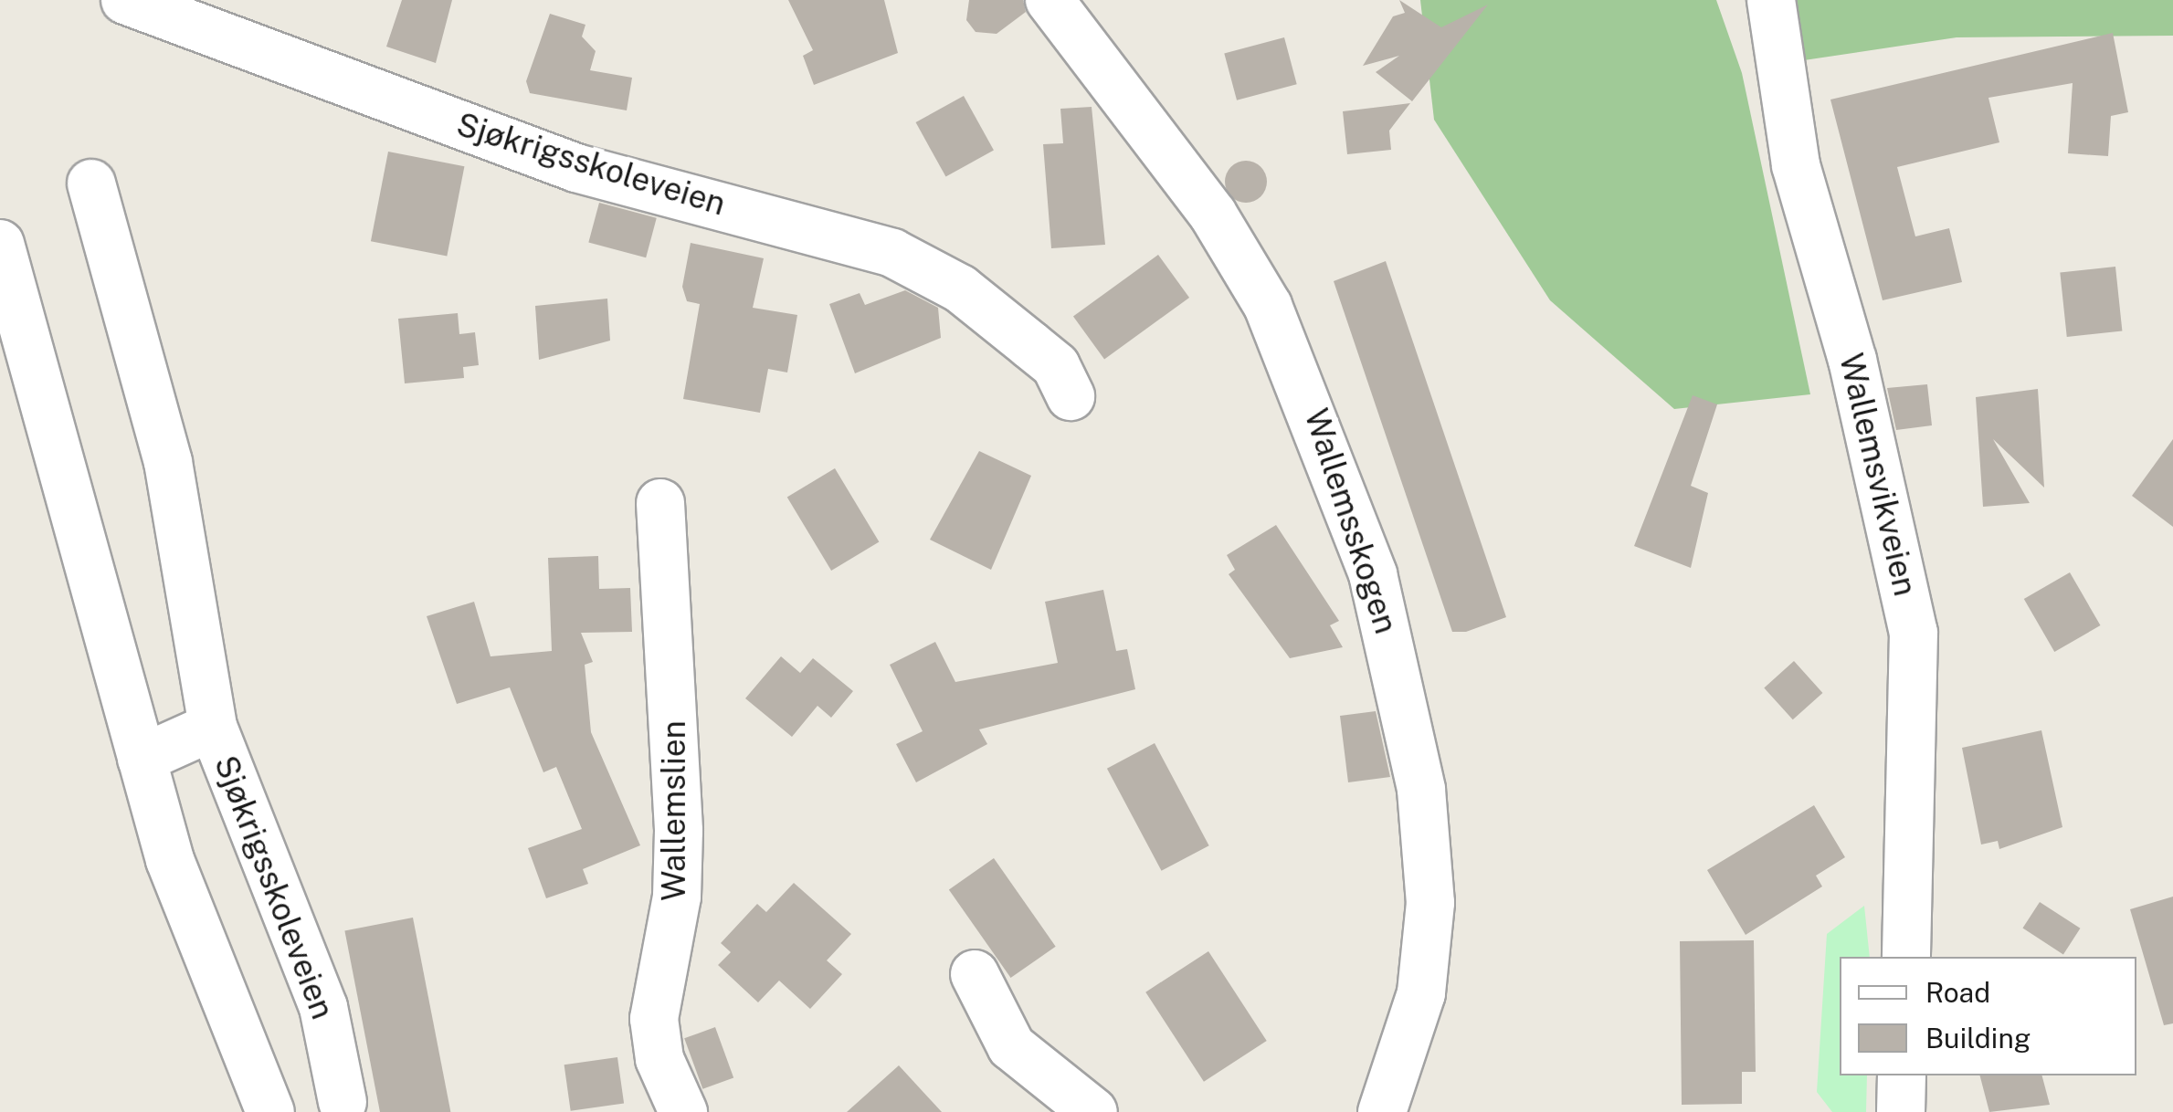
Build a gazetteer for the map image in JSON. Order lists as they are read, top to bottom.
{
  "streets": {
    "street": [
      "Sjøkrigsskoleveien",
      "Wallemsvikveien",
      "Wallemsskogen",
      "Wallemslien"
    ]
  },
  "legend": ["Road", "Building"]
}
